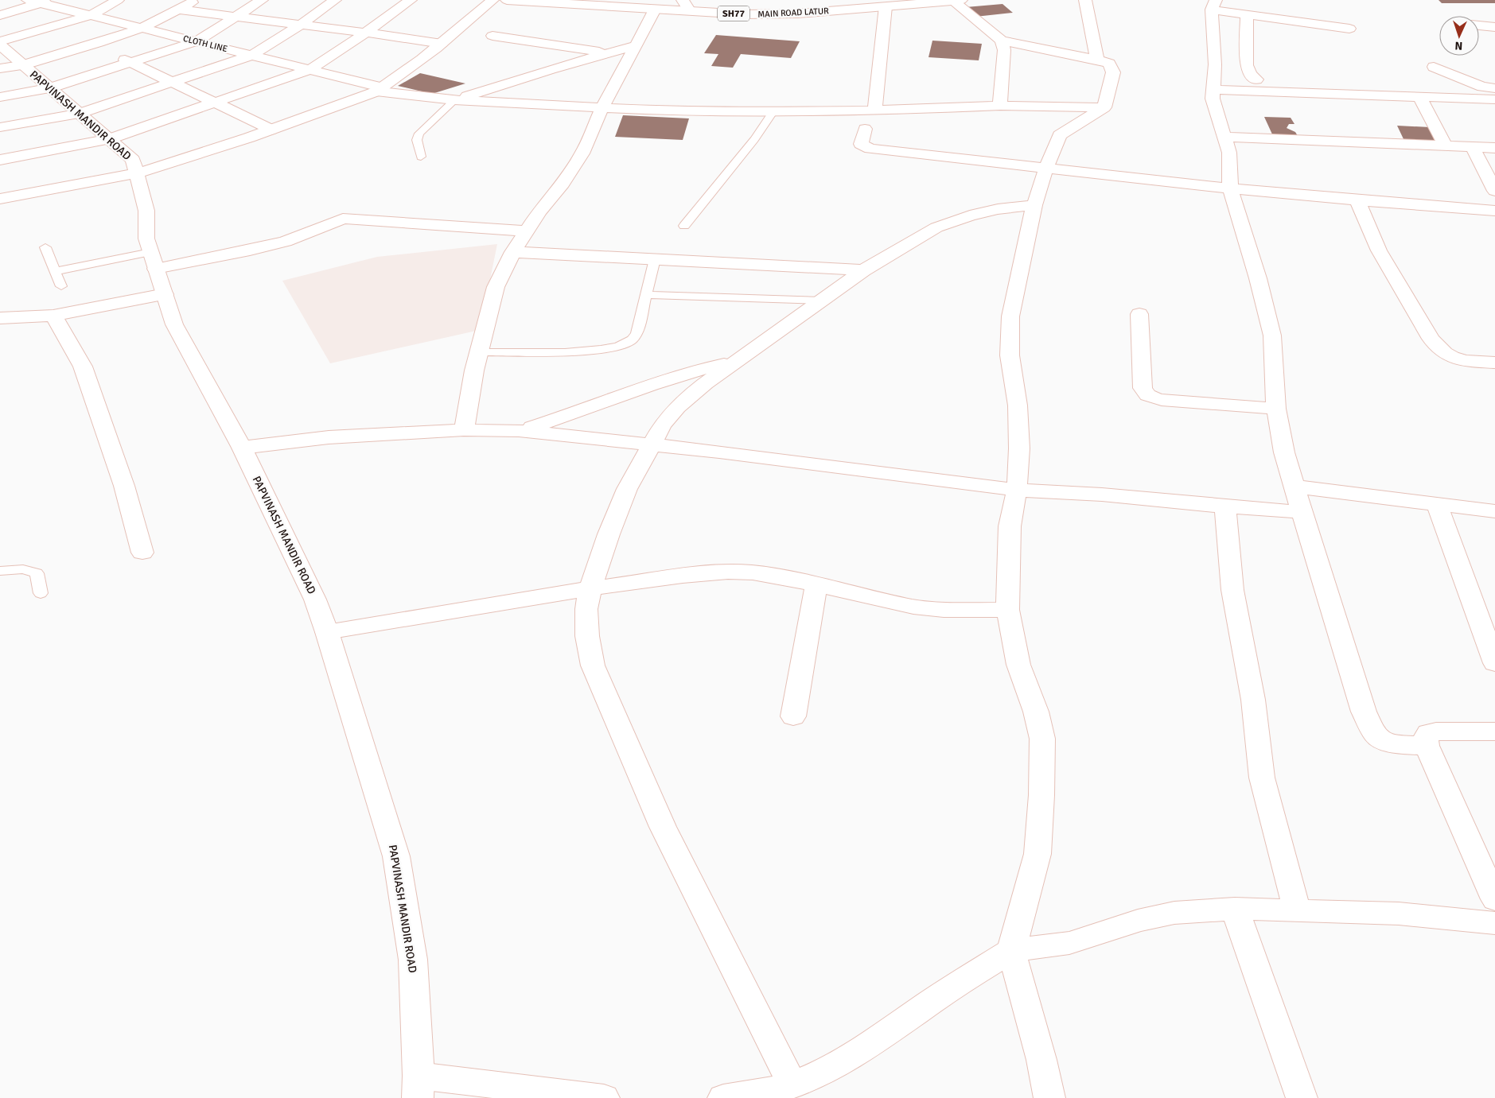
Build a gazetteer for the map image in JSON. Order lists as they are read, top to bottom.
{
  "streets": {
    "street": [
      "MAIN ROAD LATUR",
      "SH77",
      "CLOTH LINE",
      "PAPVINASH MANDIR ROAD"
    ]
  },
  "north": "bottom"
}
